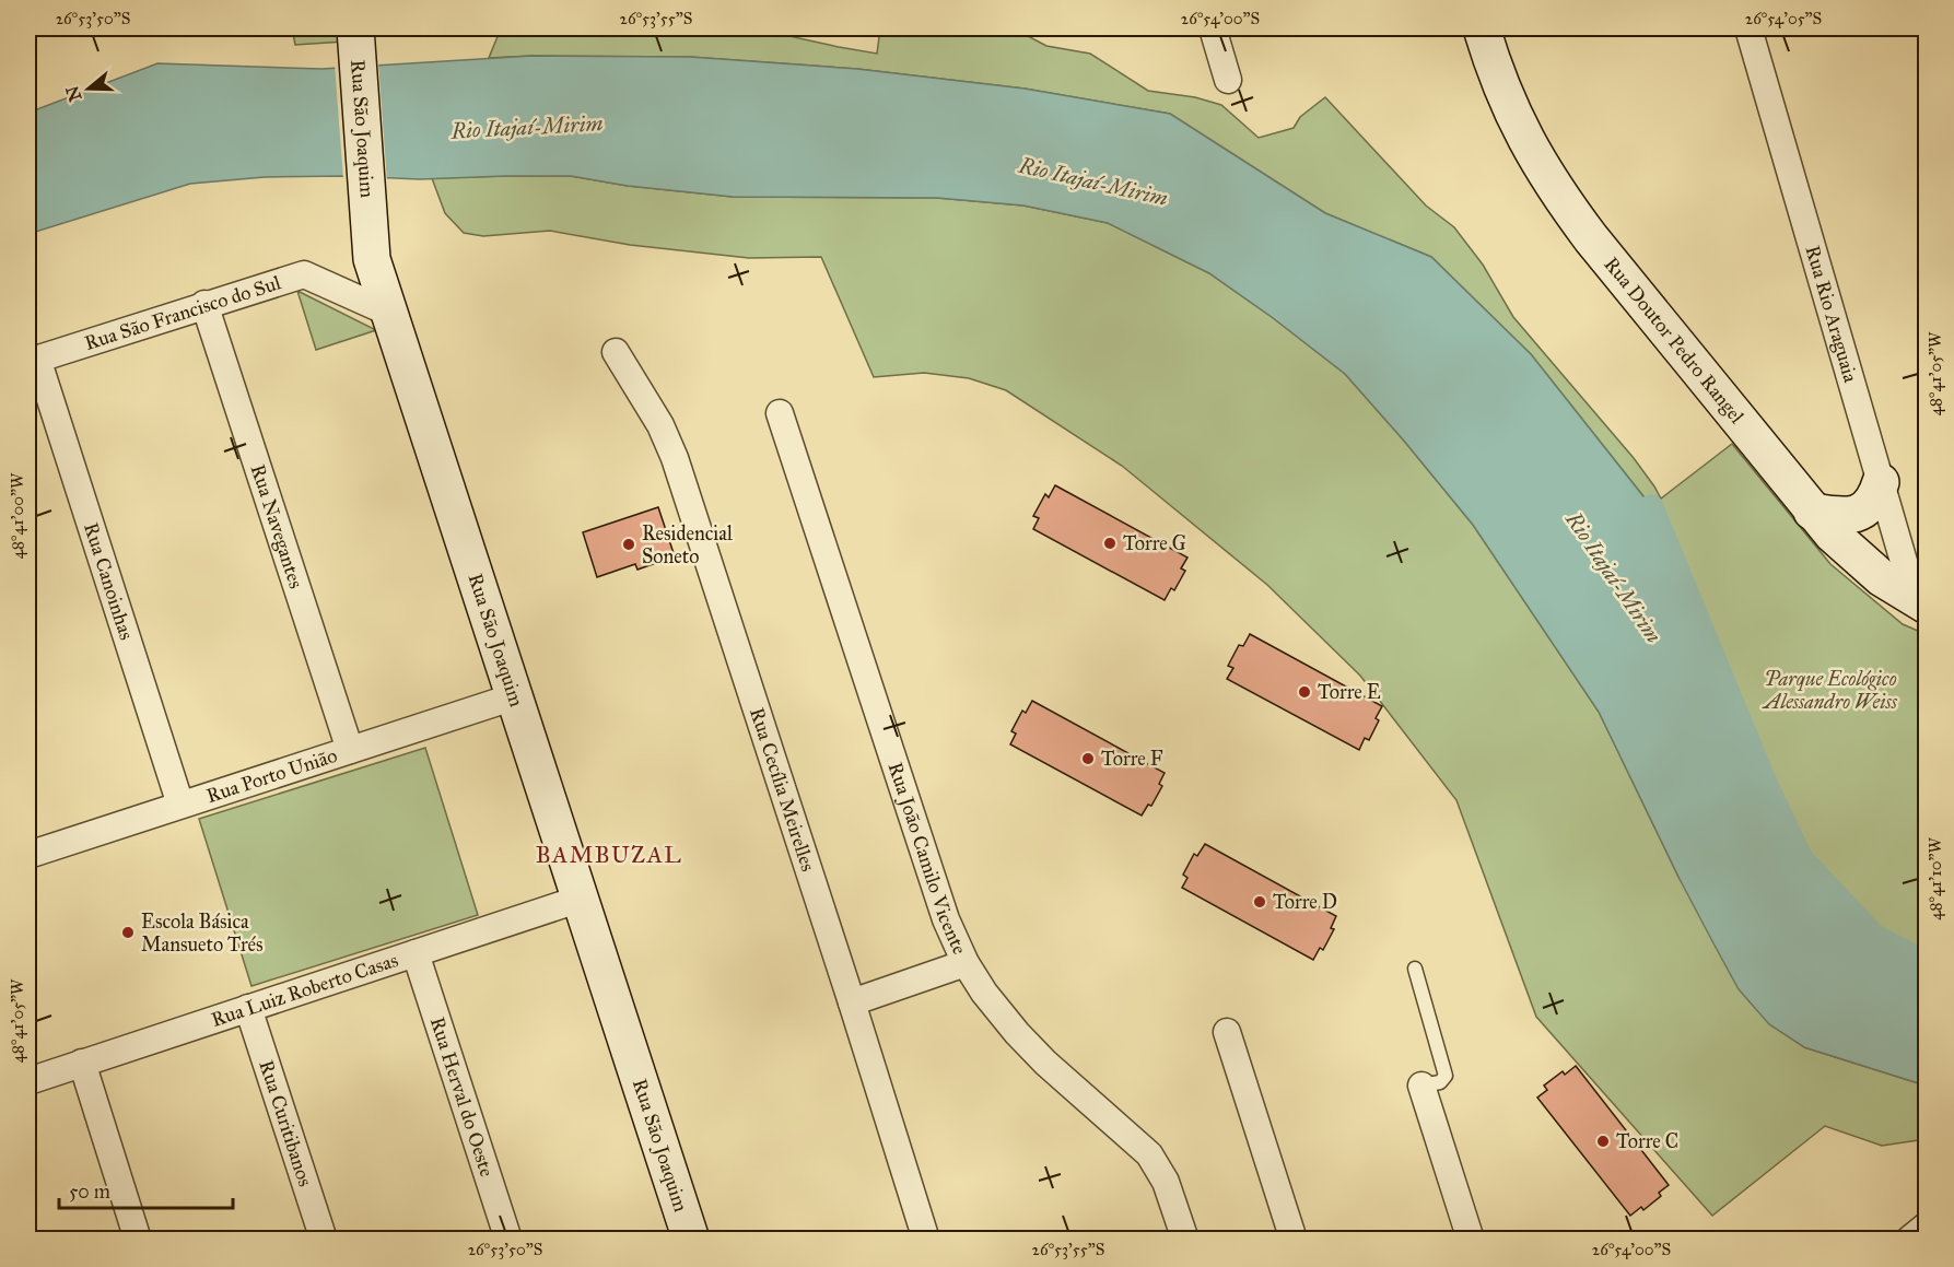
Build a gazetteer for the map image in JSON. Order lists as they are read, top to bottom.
{
  "streets": {
    "street": [
      "Rua São Joaquim",
      "Rua São Francisco do Sul",
      "Rua Rio Araguaia",
      "Rua Doutor Pedro Rangel",
      "Rua Navegantes",
      "Rua Canoinhas",
      "Rua Porto União",
      "Rua Cecília Meirelles",
      "Rua João Camilo Vicente",
      "Rua Luiz Roberto Casas",
      "Rua Herval do Oeste",
      "Rua Curitibanos"
    ]
  },
  "crossings": [
    ["Rua São Joaquim", "Rua São Francisco do Sul"],
    ["Rua São Joaquim", "Rua Porto União"],
    ["Rua São Joaquim", "Rua Luiz Roberto Casas"],
    ["Rua São Francisco do Sul", "Rua Navegantes"],
    ["Rua São Francisco do Sul", "Rua Canoinhas"],
    ["Rua Rio Araguaia", "Rua Doutor Pedro Rangel"],
    ["Rua Navegantes", "Rua Porto União"],
    ["Rua Canoinhas", "Rua Porto União"],
    ["Rua Luiz Roberto Casas", "Rua Herval do Oeste"],
    ["Rua Luiz Roberto Casas", "Rua Curitibanos"]
  ],
  "districts": ["BAMBUZAL"],
  "water": ["Rio Itajaí-Mirim"],
  "parks": ["Parque Ecológico Alessandro Weiss"],
  "places": [
    "Torre G",
    "Residencial Soneto",
    "Torre E",
    "Torre F",
    "Torre D",
    "Escola Básica Mansueto Trés",
    "Torre C"
  ],
  "scale_bar": "50 m",
  "north": "left",
  "coordinates": [
    "26°53'50\"S",
    "26°53'55\"S",
    "26°54'00\"S",
    "26°54'05\"S",
    "48°41'05\"W",
    "48°41'00\"W",
    "48°41'10\"W"
  ]
}
